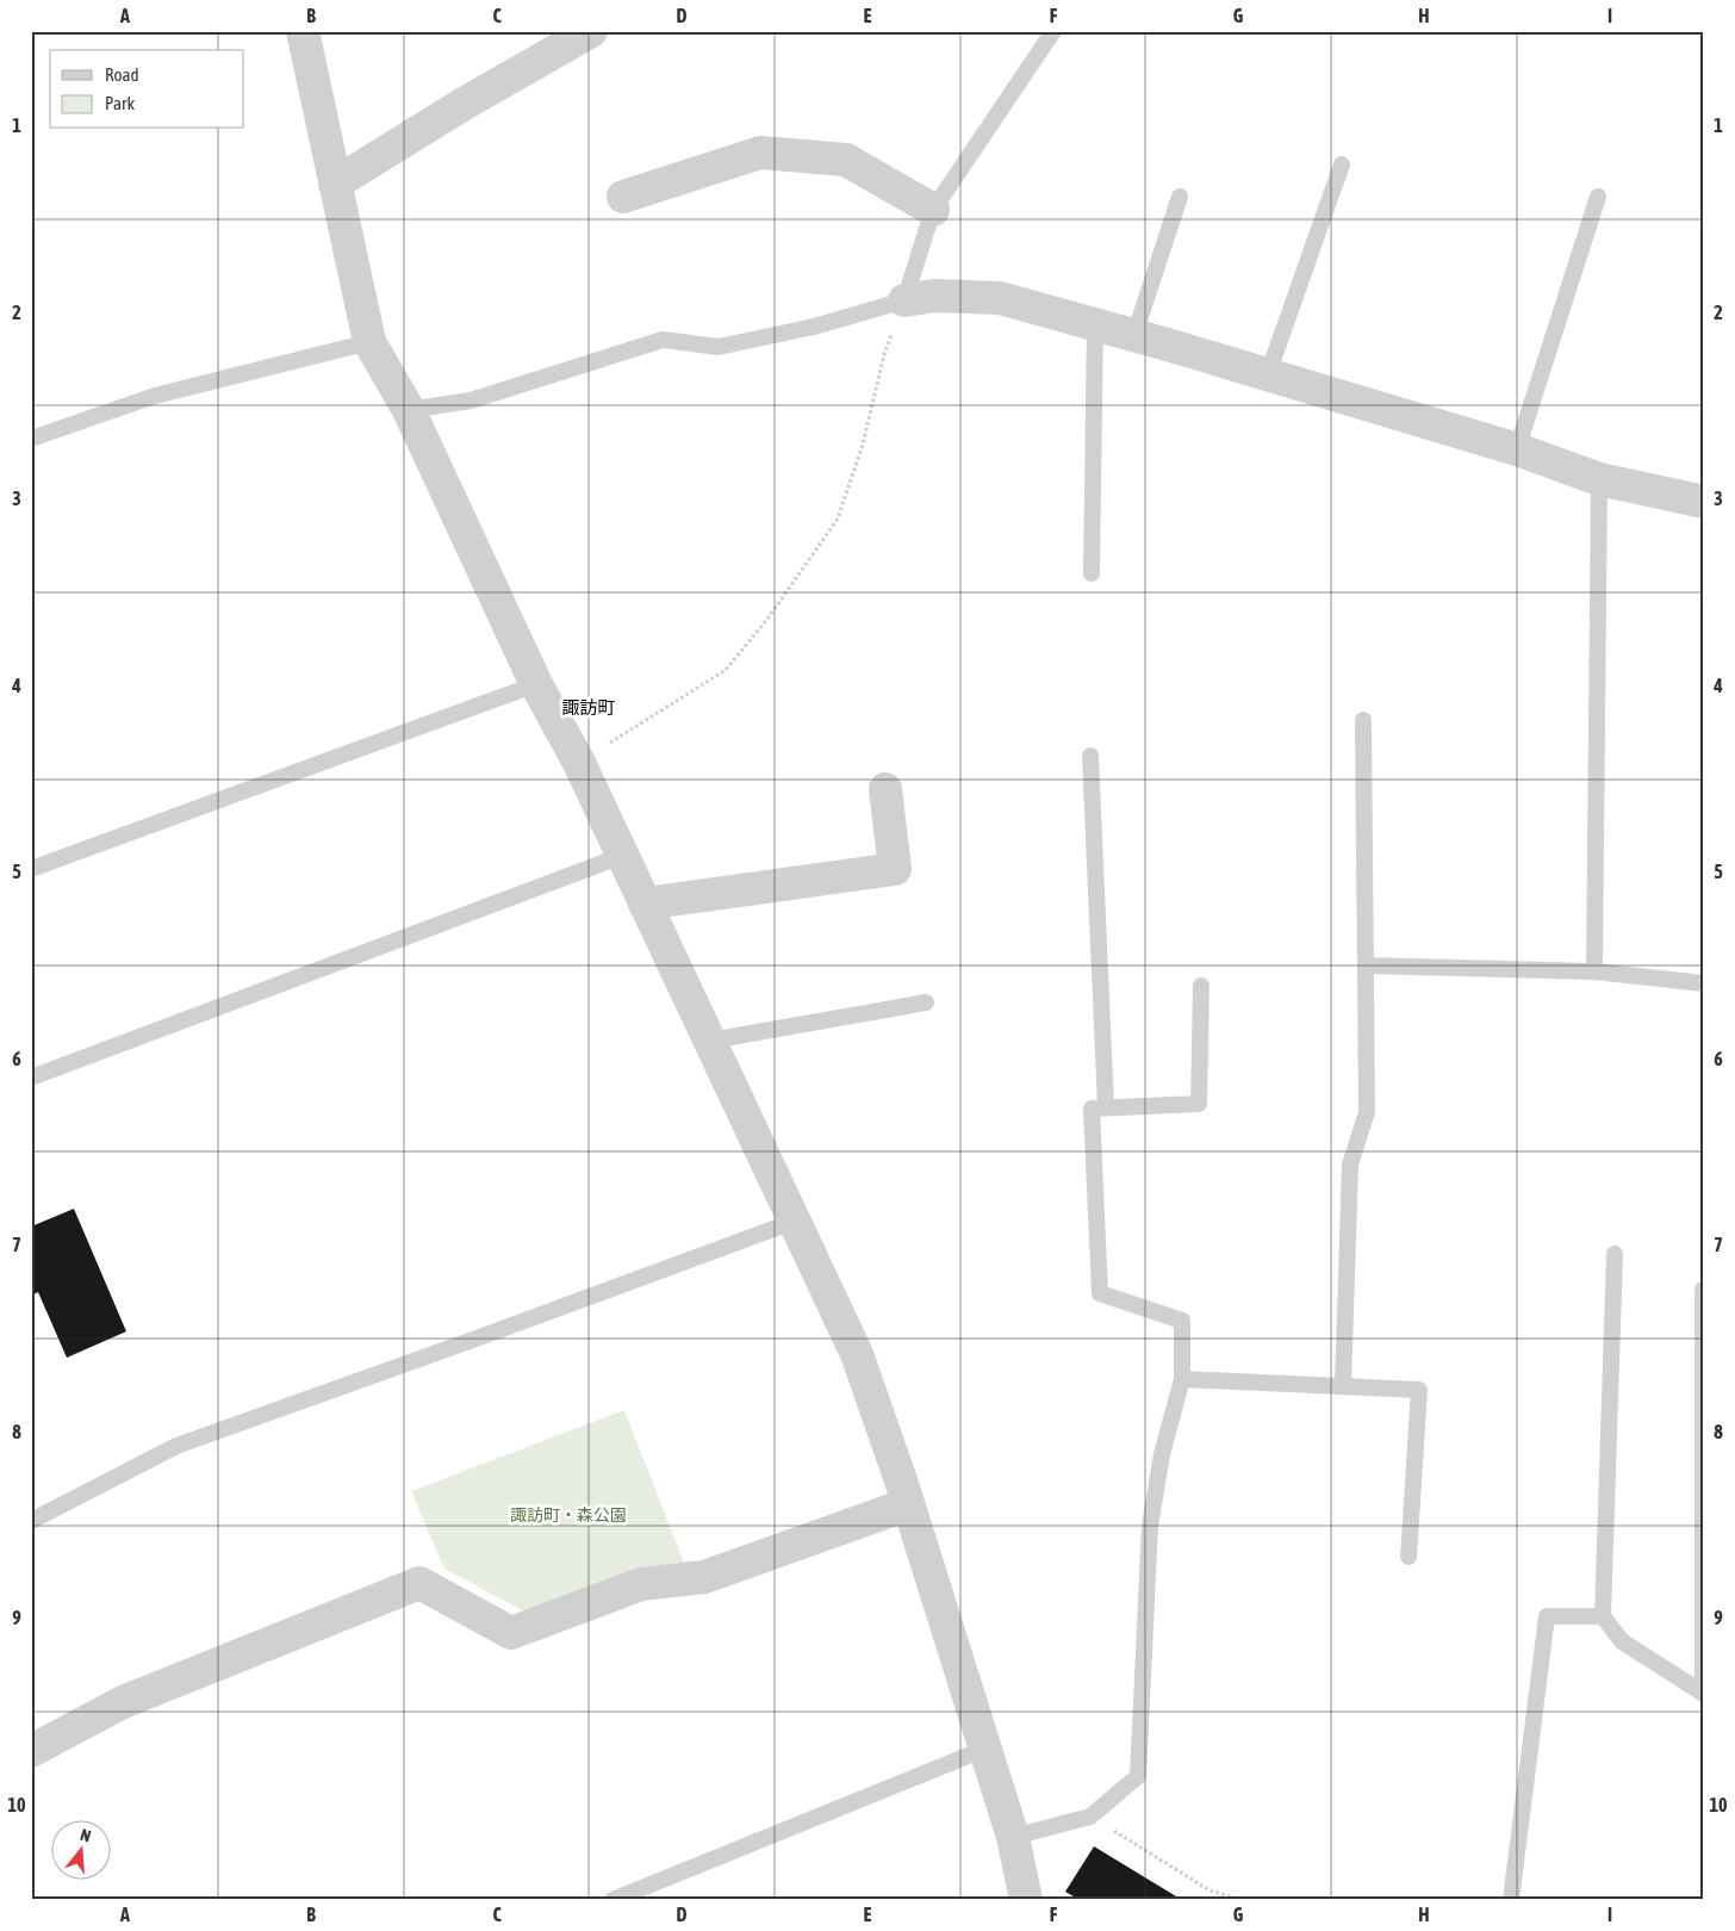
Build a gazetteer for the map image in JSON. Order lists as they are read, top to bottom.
{
  "districts": ["諏訪町"],
  "parks": ["諏訪町・森公園"],
  "legend": ["Road", "Park"],
  "north": "top",
  "grid": {
    "columns": [
      "A",
      "B",
      "C",
      "D",
      "E",
      "F",
      "G",
      "H",
      "I"
    ],
    "rows": [
      "1",
      "2",
      "3",
      "4",
      "5",
      "6",
      "7",
      "8",
      "9",
      "10"
    ]
  }
}
